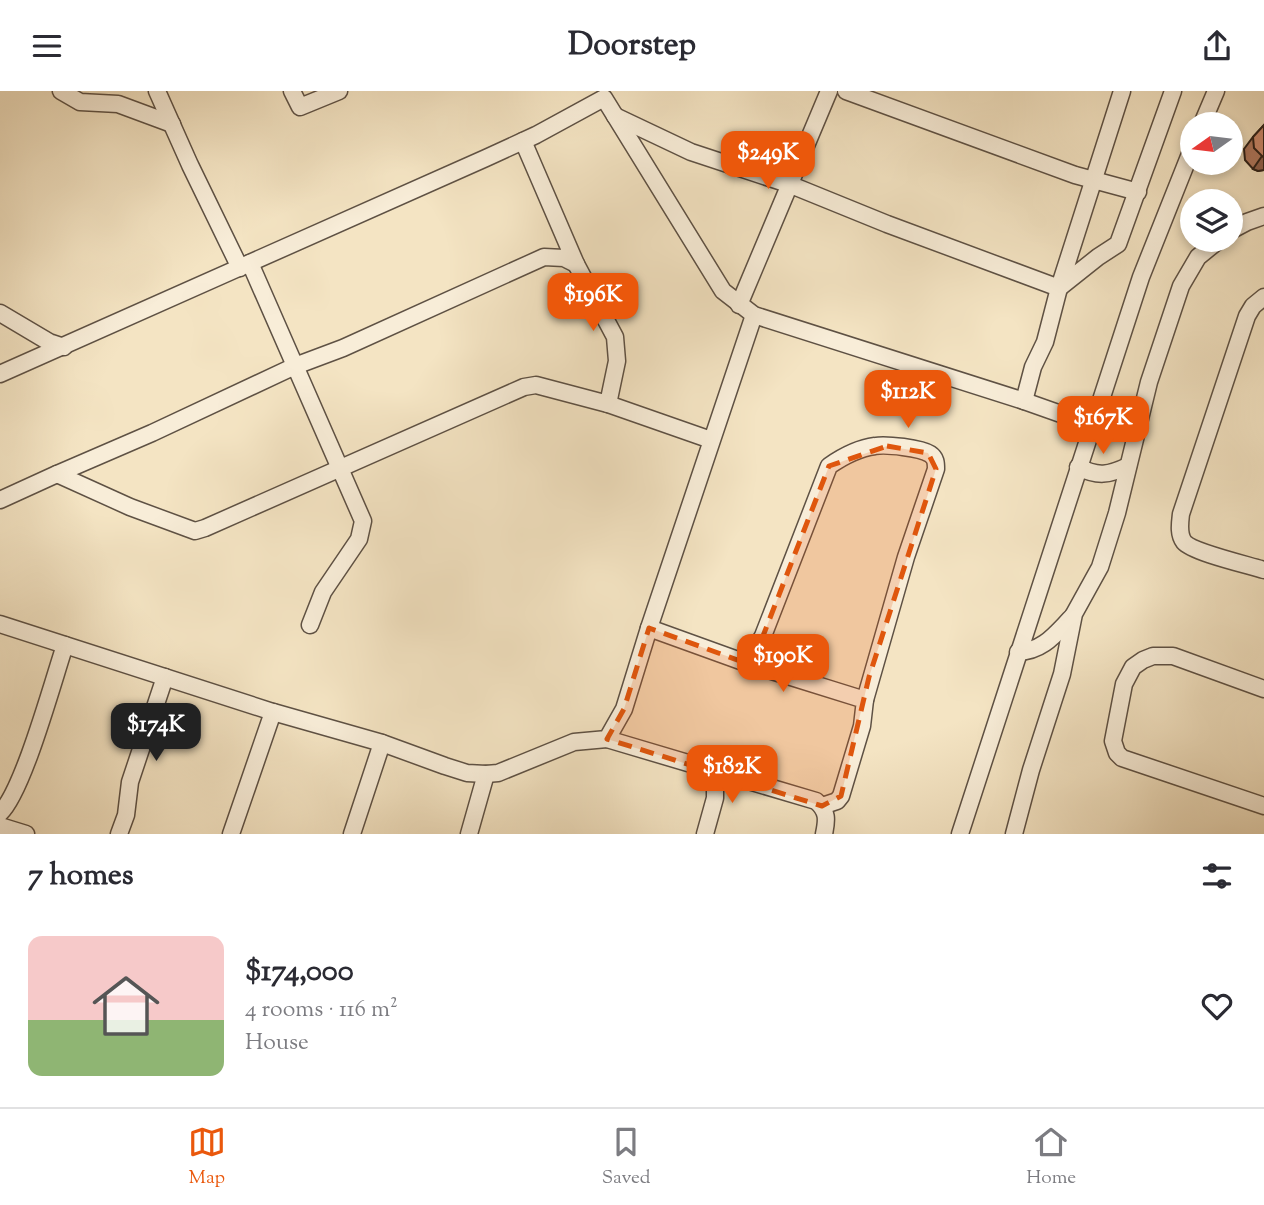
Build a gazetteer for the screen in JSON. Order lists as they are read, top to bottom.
{
  "north": "left",
  "page": {
    "header": "Doorstep",
    "price": [
      "$249K",
      "$196K",
      "$112K",
      "$167K",
      "$190K",
      "$174K",
      "$182K"
    ],
    "heading": "7 homes",
    "list": [
      {
        "name": "$174,000",
        "note": "4 rooms · 116 m² · House"
      }
    ],
    "tabs": ["Map", "Saved", "Home"]
  }
}
